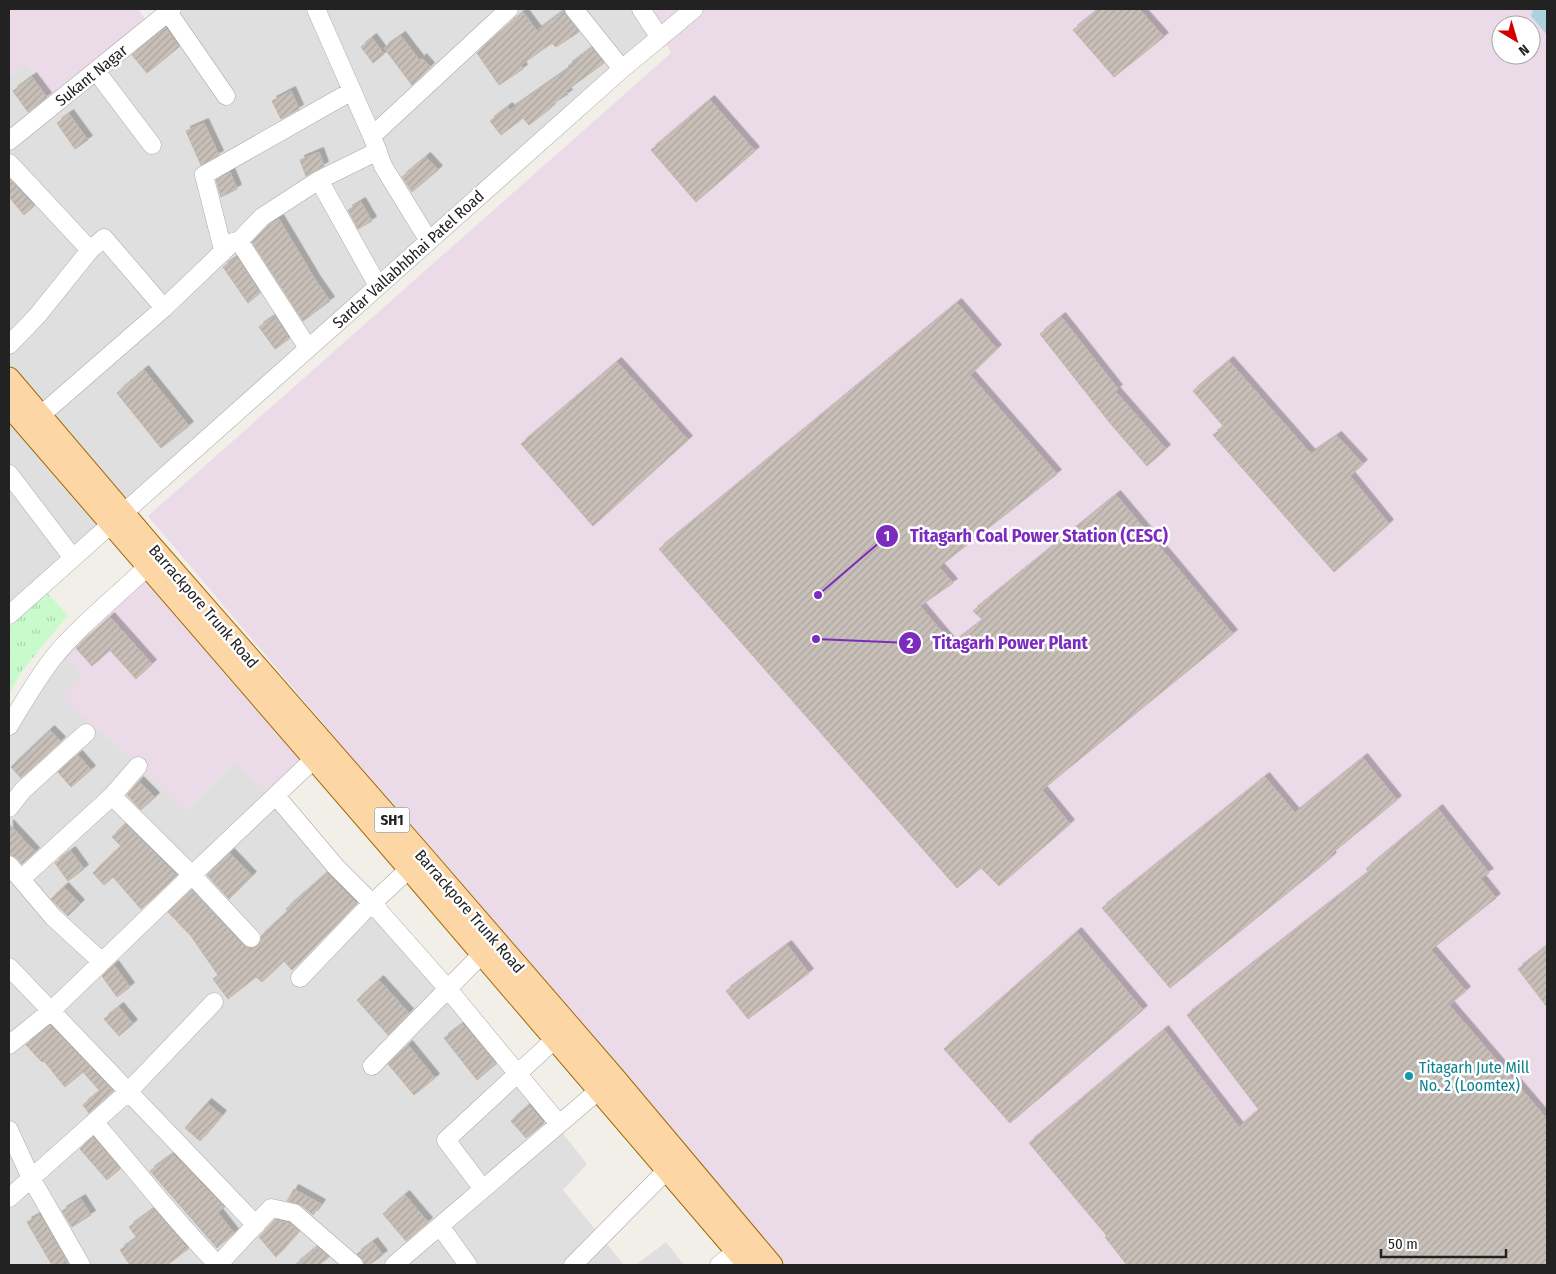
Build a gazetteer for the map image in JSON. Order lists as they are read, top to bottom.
{
  "streets": {
    "main road": ["Barrackpore Trunk Road", "SH1"],
    "street": ["Sukant Nagar", "Sardar Vallabhbhai Patel Road"]
  },
  "crossings": [
    ["Sardar Vallabhbhai Patel Road", "Barrackpore Trunk Road"]
  ],
  "places": ["Titagarh Coal Power Station (CESC)", "Titagarh Power Plant", "Titagarh Jute Mill No. 2 (Loomtex)"],
  "scale_bar": "50 m",
  "north": "bottom right"
}
